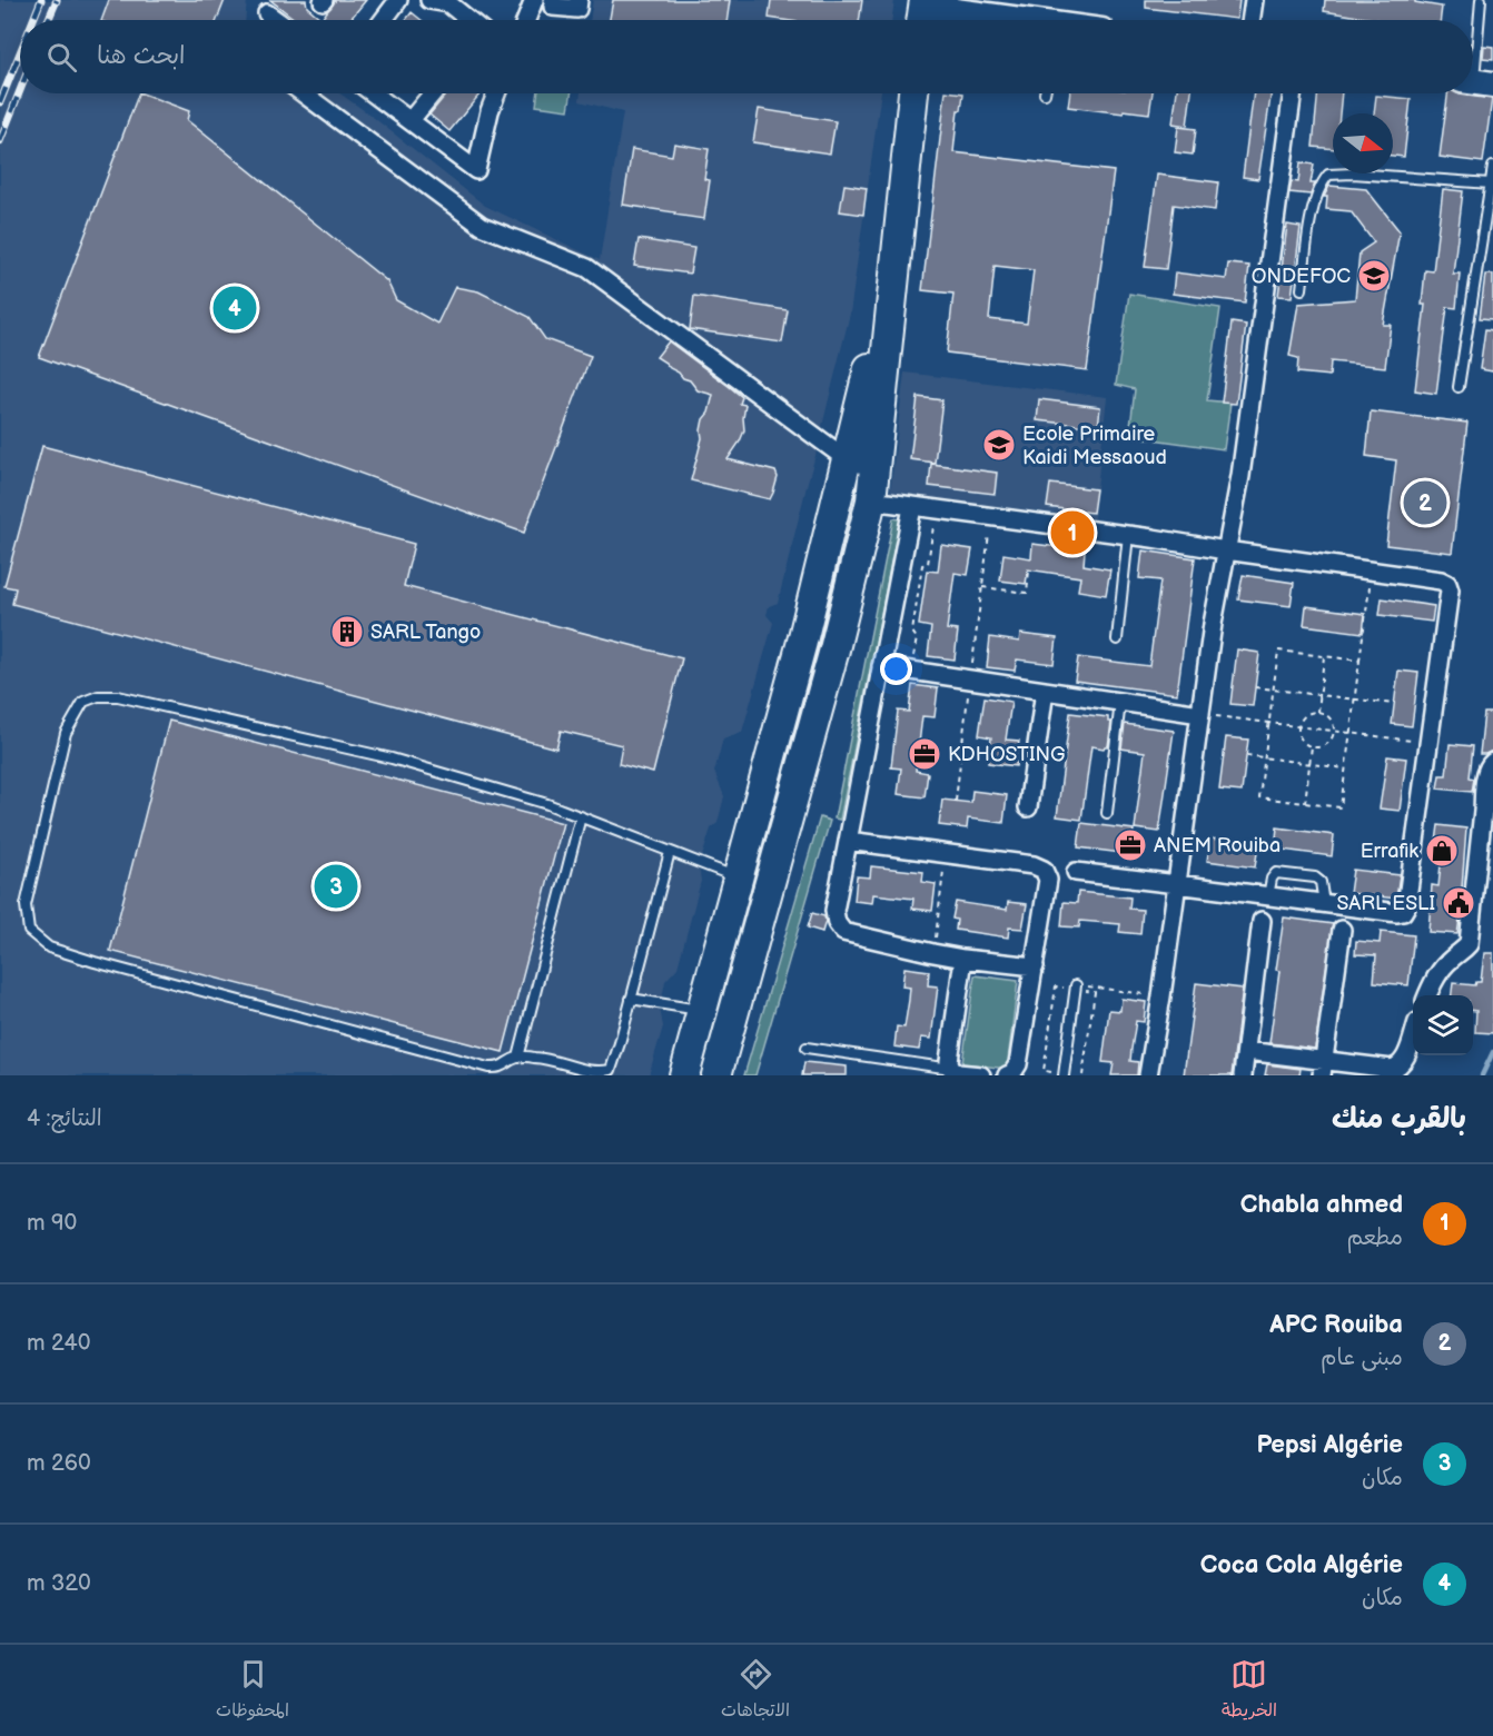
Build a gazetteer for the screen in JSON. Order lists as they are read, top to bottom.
{
  "places": {
    "school or university": ["ONDEFOC", "Ecole Primaire Kaidi Messaoud"],
    "building": ["SARL Tango"],
    "office": ["KDHOSTING", "ANEM Rouiba"],
    "shop": ["Errafik"],
    "public building": ["SARL ESLI"]
  },
  "north": "right",
  "page": {
    "search": "ابحث هنا",
    "pins": [
      "4",
      "2",
      "1",
      "3"
    ],
    "heading": ["بالقرب منك", "النتائج: 4"],
    "list": [
      {
        "mark": "1",
        "name": "Chabla ahmed",
        "note": "مطعم",
        "value": "90 m"
      },
      {
        "mark": "2",
        "name": "APC Rouiba",
        "note": "مبنى عام",
        "value": "240 m"
      },
      {
        "mark": "3",
        "name": "Pepsi Algérie",
        "note": "مكان",
        "value": "260 m"
      },
      {
        "mark": "4",
        "name": "Coca Cola Algérie",
        "note": "مكان",
        "value": "320 m"
      }
    ],
    "nav": ["الخريطة", "الاتجاهات", "المحفوظات"]
  }
}
